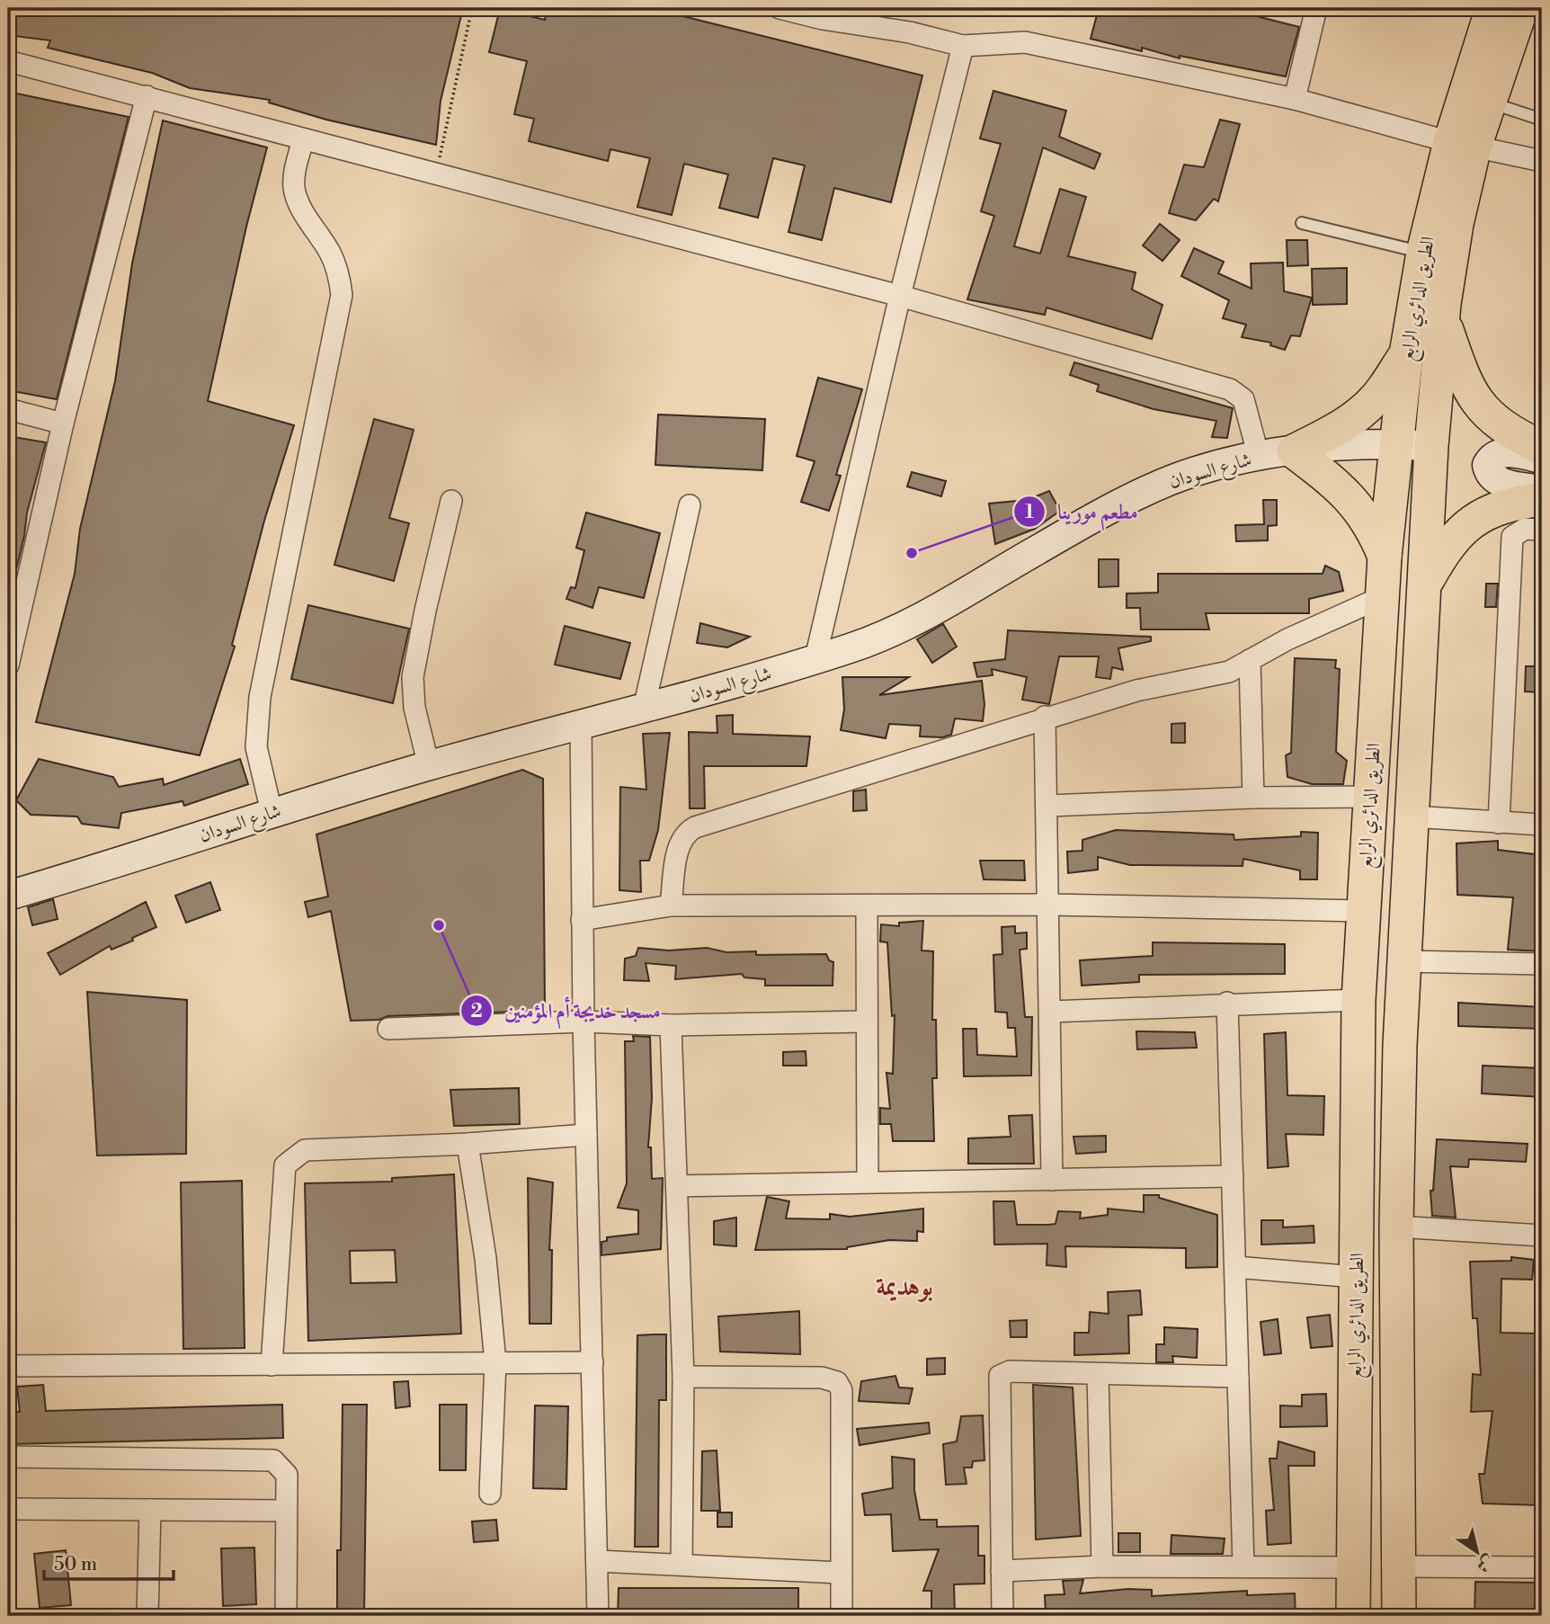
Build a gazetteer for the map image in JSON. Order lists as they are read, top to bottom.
{
  "streets": {
    "main road": ["الطريق الدائري الرابع", "شارع السودان"]
  },
  "crossings": [
    ["الطريق الدائري الرابع", "شارع السودان"]
  ],
  "districts": ["بوهديمة"],
  "places": ["مطعم مورينا", "مسجد خديجة أم المؤمنين"],
  "scale_bar": "50 m",
  "north": "bottom right"
}
